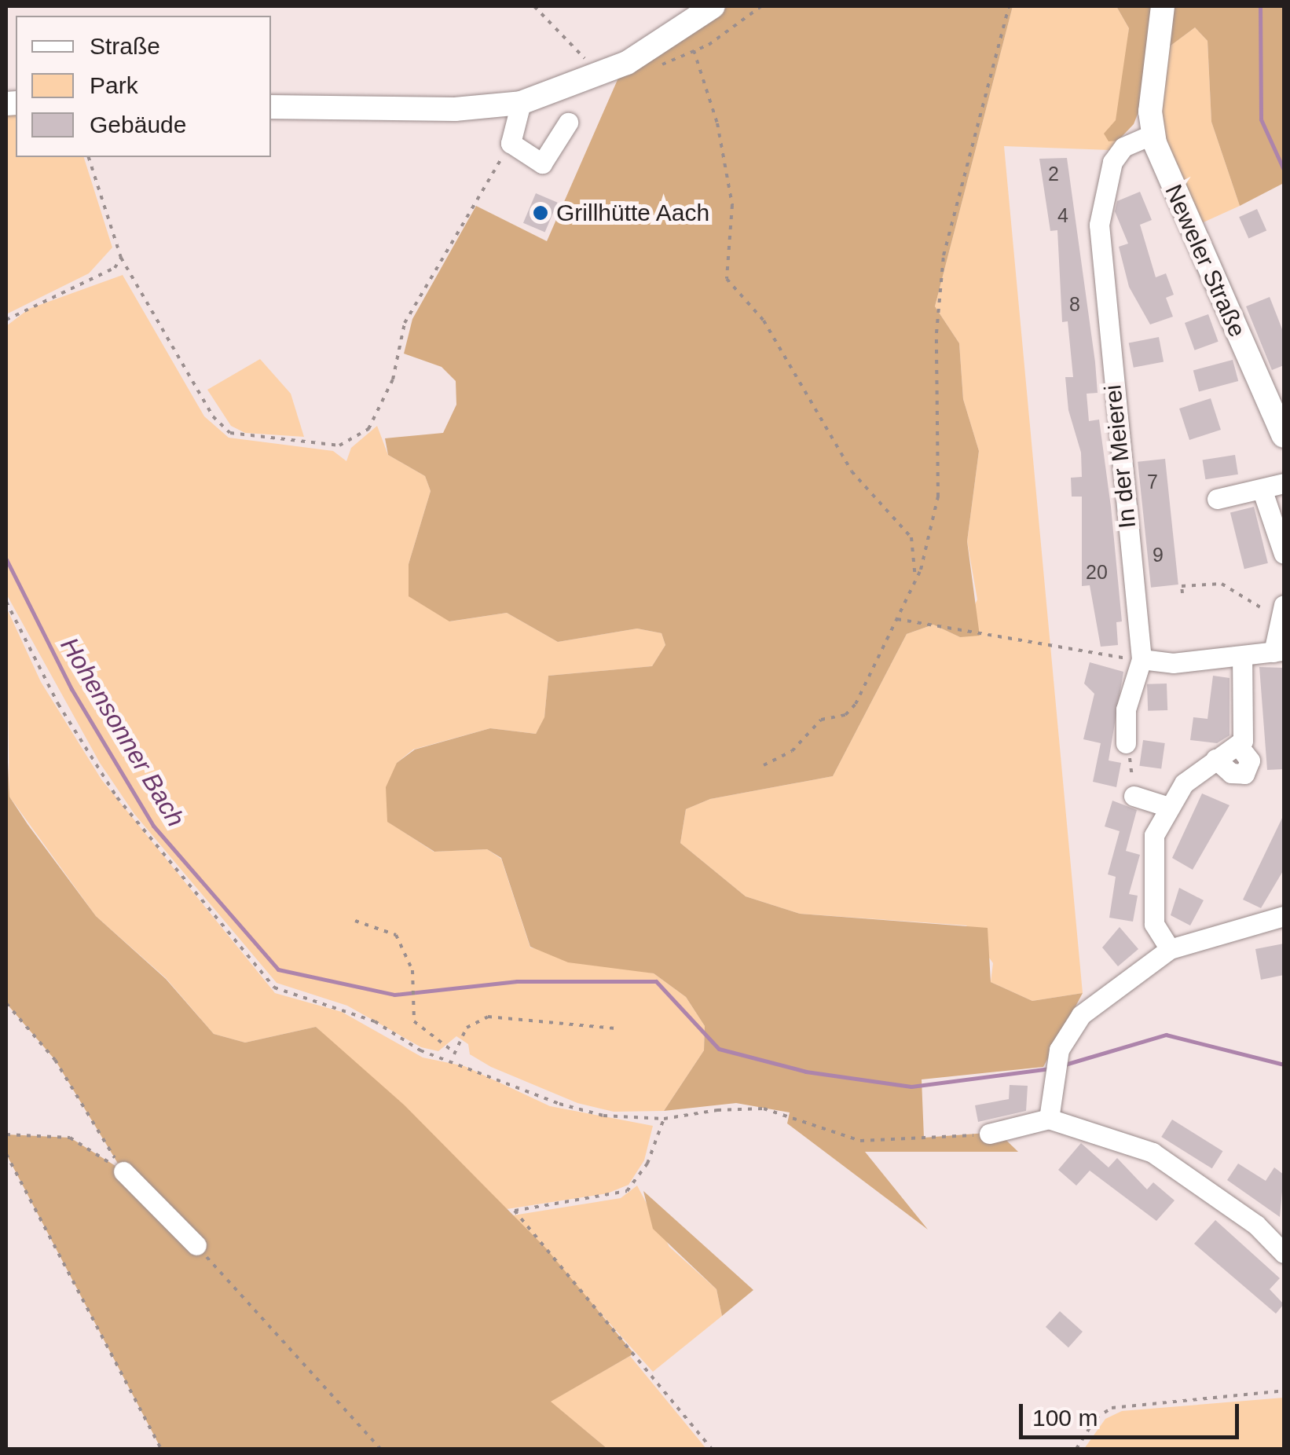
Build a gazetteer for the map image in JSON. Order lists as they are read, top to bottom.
{
  "streets": {
    "main road": ["Neweler Straße"],
    "street": ["In der Meierei"]
  },
  "crossings": [
    ["Neweler Straße", "In der Meierei"]
  ],
  "water": ["Hohensonner Bach"],
  "places": ["Grillhütte Aach"],
  "house_numbers": [
    "2",
    "4",
    "8",
    "7",
    "9",
    "20"
  ],
  "legend": ["Straße", "Park", "Gebäude"],
  "scale_bar": "100 m"
}
